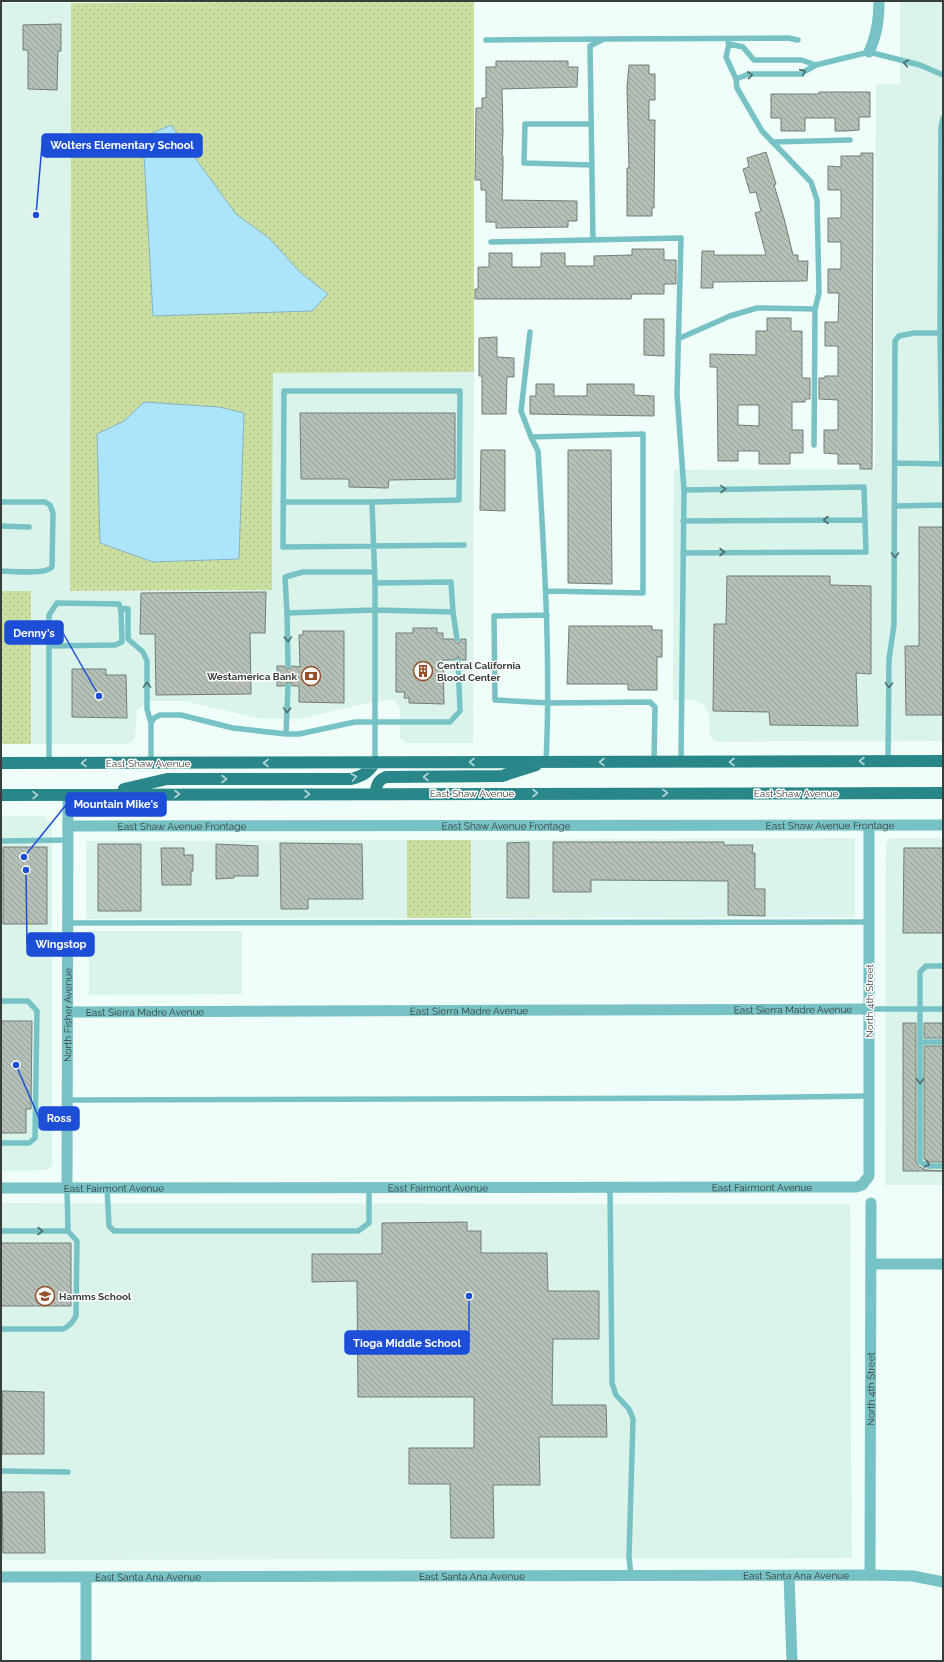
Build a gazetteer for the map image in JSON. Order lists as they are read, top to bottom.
{
  "streets": {
    "main road": ["East Shaw Avenue"],
    "street": [
      "East Shaw Avenue Frontage",
      "North 4th Street",
      "East Sierra Madre Avenue",
      "North Fisher Avenue",
      "East Fairmont Avenue",
      "East Santa Ana Avenue"
    ]
  },
  "crossings": [
    ["East Shaw Avenue", "North Fisher Avenue"],
    ["East Shaw Avenue Frontage", "North 4th Street"],
    ["East Shaw Avenue Frontage", "North Fisher Avenue"],
    ["North 4th Street", "East Sierra Madre Avenue"],
    ["North 4th Street", "East Fairmont Avenue"],
    ["North 4th Street", "East Santa Ana Avenue"],
    ["East Sierra Madre Avenue", "North Fisher Avenue"],
    ["North Fisher Avenue", "East Fairmont Avenue"]
  ],
  "places": {
    "other": [
      "Wolters Elementary School",
      "Denny's",
      "Mountain Mike's",
      "Wingstop",
      "Ross",
      "Tioga Middle School"
    ],
    "building": ["Central California Blood Center"],
    "bank": ["Westamerica Bank"],
    "school or university": ["Hamms School"]
  }
}
